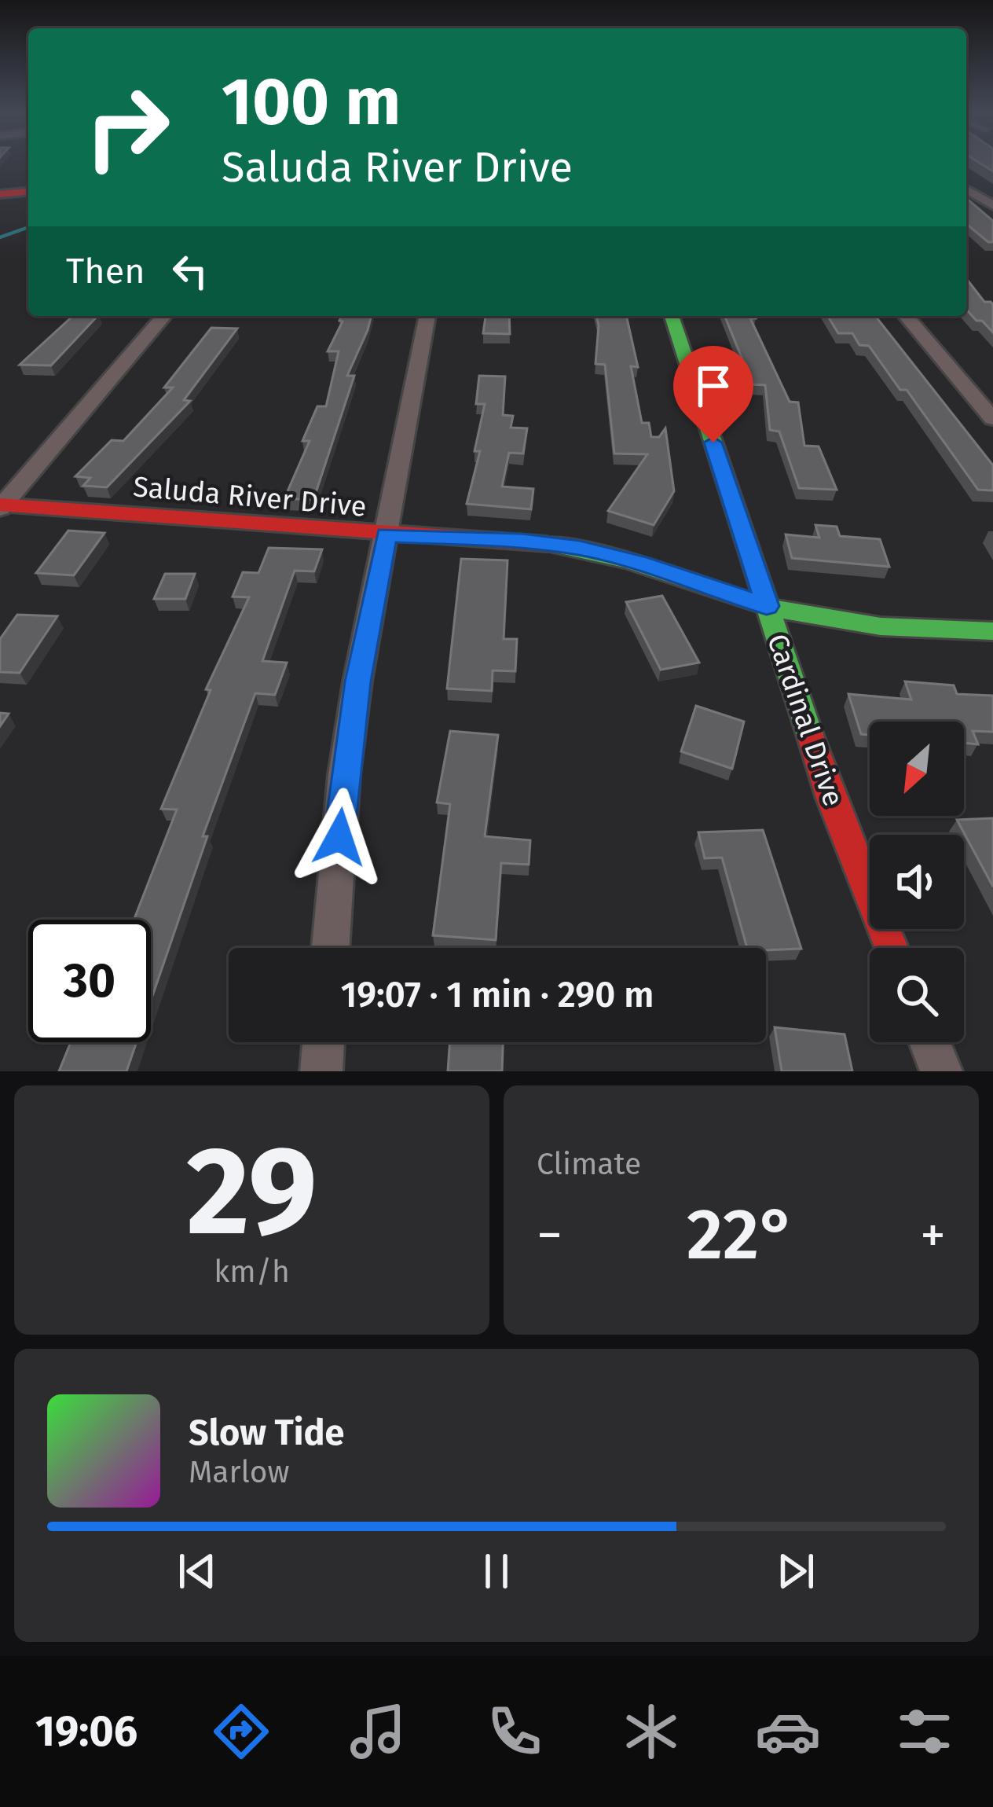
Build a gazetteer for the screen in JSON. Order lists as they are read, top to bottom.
{
  "streets": {
    "street": ["Saluda River Drive", "Cardinal Drive"]
  },
  "crossings": [
    ["Saluda River Drive", "Cardinal Drive"]
  ],
  "north": "bottom left",
  "page": {
    "turn": ["100 m", "Saluda River Drive"],
    "then": "Then",
    "limit": "30",
    "trip": "19:07 · 1 min · 290 m",
    "tile": [
      ["29", "km/h"],
      "Climate"
    ],
    "heat": ["−", "22°", "+"],
    "song": ["Slow Tide", "Marlow"],
    "tabs": "19:06"
  }
}
